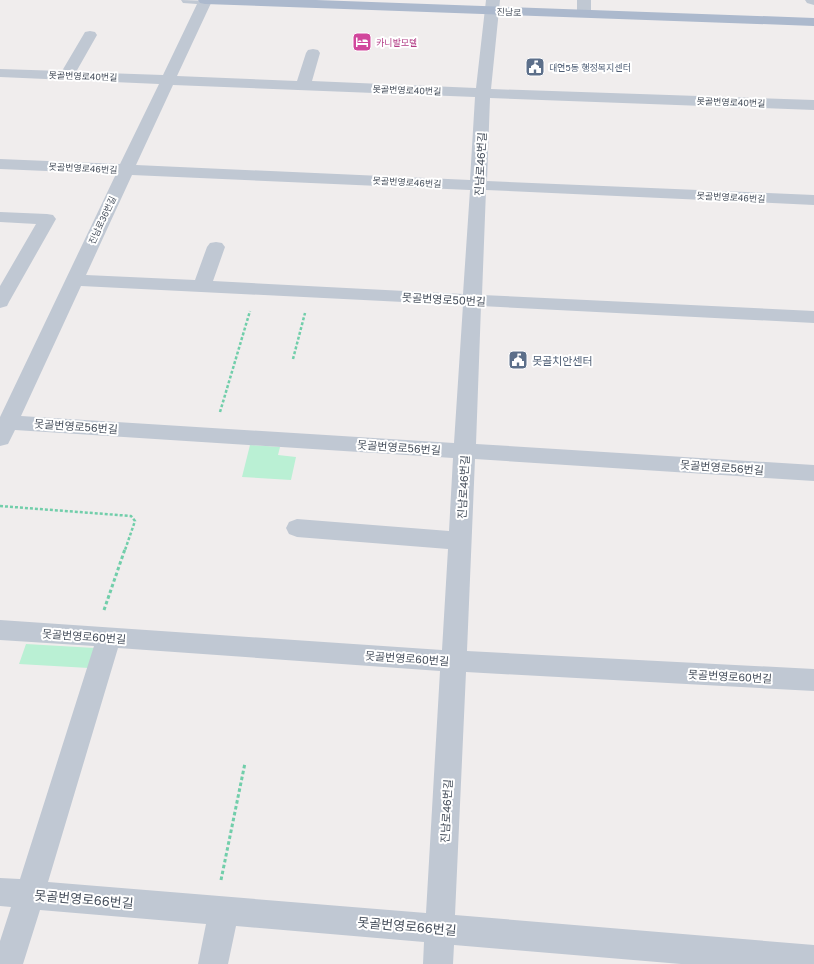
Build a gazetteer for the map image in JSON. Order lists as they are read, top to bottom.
{
  "streets": {
    "main road": ["진남로"],
    "street": [
      "못골번영로40번길",
      "진남로46번길",
      "못골번영로46번길",
      "진남로36번길",
      "못골번영로50번길",
      "못골번영로56번길",
      "못골번영로60번길",
      "못골번영로66번길"
    ]
  },
  "crossings": [
    ["진남로", "진남로46번길"],
    ["진남로", "진남로36번길"],
    ["못골번영로40번길", "진남로46번길"],
    ["못골번영로40번길", "진남로36번길"],
    ["진남로46번길", "못골번영로46번길"],
    ["진남로46번길", "못골번영로50번길"],
    ["진남로46번길", "못골번영로56번길"],
    ["진남로46번길", "못골번영로60번길"],
    ["진남로46번길", "못골번영로66번길"],
    ["못골번영로46번길", "진남로36번길"],
    ["진남로36번길", "못골번영로50번길"],
    ["진남로36번길", "못골번영로56번길"]
  ],
  "places": {
    "hotel": ["카니발모텔"],
    "public building": ["대연5동 행정복지센터", "못골치안센터"]
  }
}
